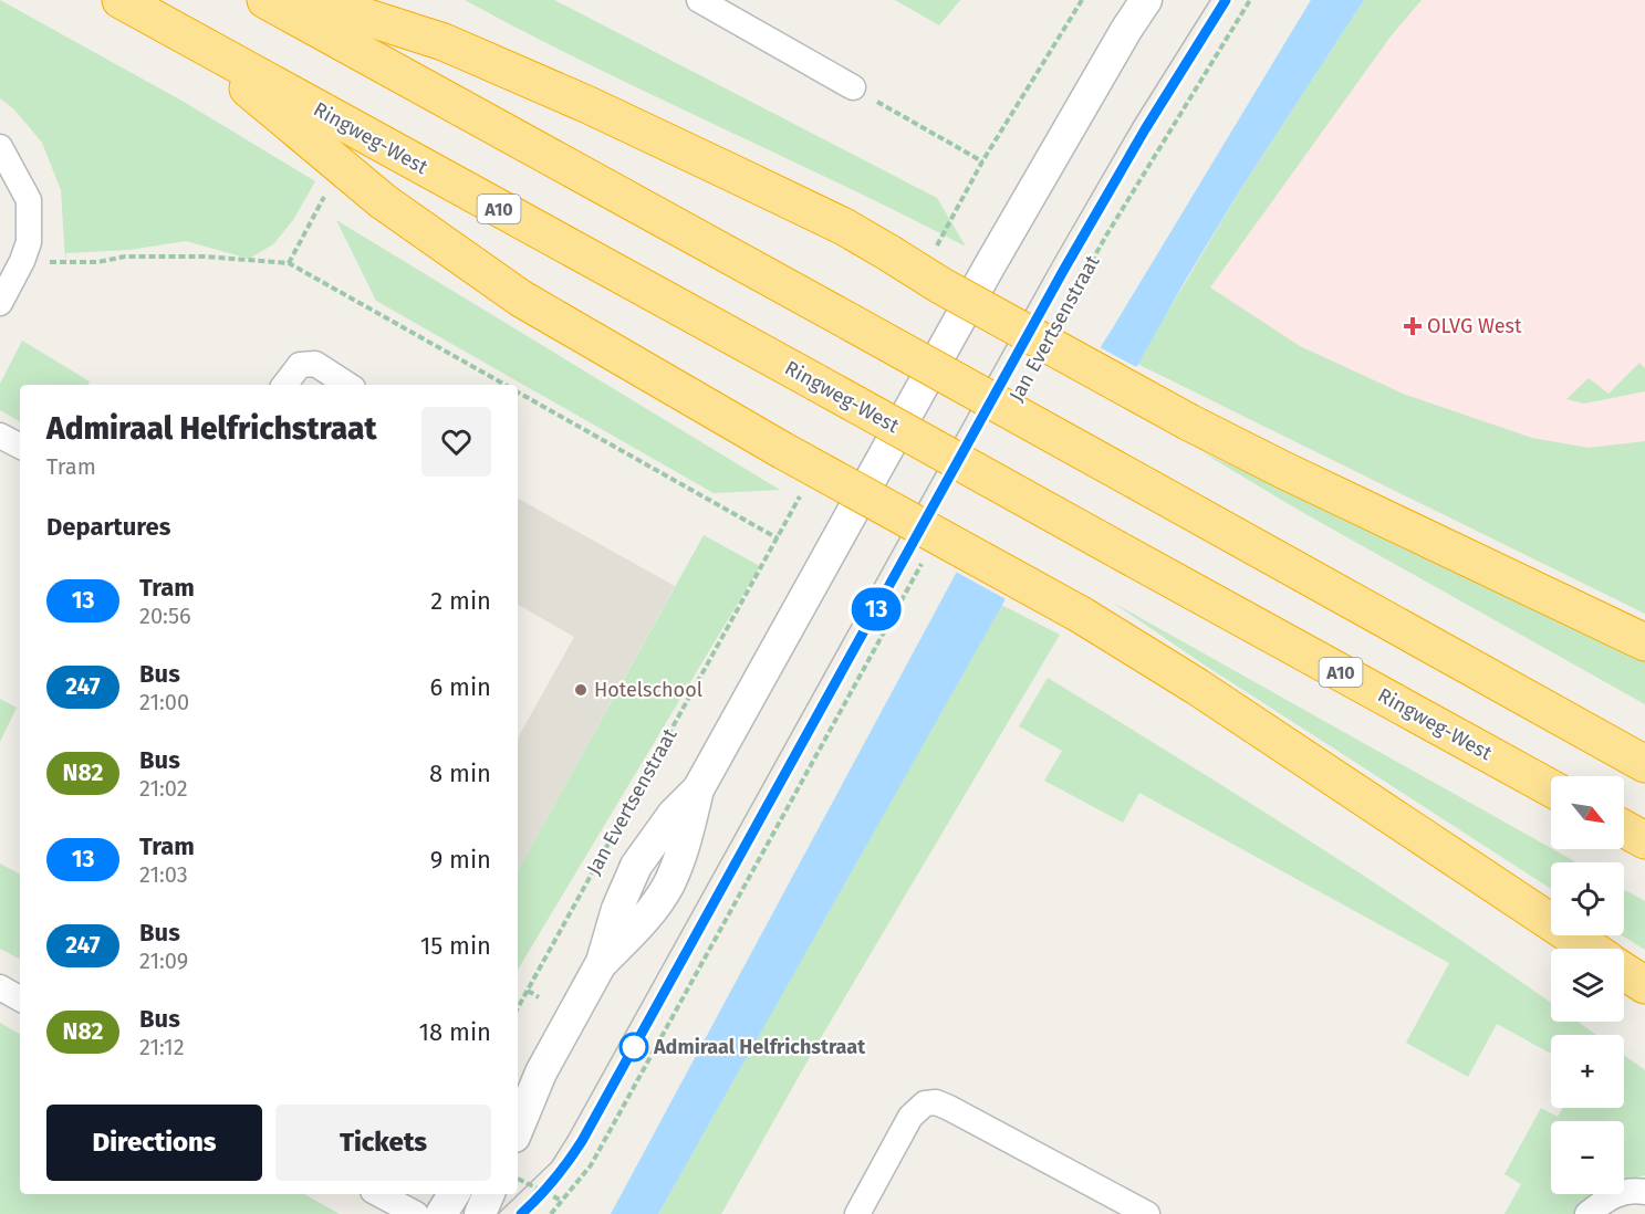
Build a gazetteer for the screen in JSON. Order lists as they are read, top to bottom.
{
  "streets": {
    "highway": ["Ringweg-West", "A10"],
    "path": ["Jan Evertsenstraat"]
  },
  "crossings": [
    ["Ringweg-West", "A10"]
  ],
  "places": {
    "health": ["OLVG West"],
    "other": ["Hotelschool", "Admiraal Helfrichstraat"]
  },
  "lines": ["tram line 13"],
  "north": "bottom right",
  "page": {
    "on_map": "13",
    "heading": [
      ["Admiraal Helfrichstraat", "Tram"],
      "Departures"
    ],
    "list": [
      {
        "mark": "13",
        "name": "Tram",
        "note": "20:56",
        "value": "2 min"
      },
      {
        "mark": "247",
        "name": "Bus",
        "note": "21:00",
        "value": "6 min"
      },
      {
        "mark": "N82",
        "name": "Bus",
        "note": "21:02",
        "value": "8 min"
      },
      {
        "mark": "13",
        "name": "Tram",
        "note": "21:03",
        "value": "9 min"
      },
      {
        "mark": "247",
        "name": "Bus",
        "note": "21:09",
        "value": "15 min"
      },
      {
        "mark": "N82",
        "name": "Bus",
        "note": "21:12",
        "value": "18 min"
      }
    ],
    "map_buttons": ["+", "−"],
    "buttons": ["Directions", "Tickets"]
  }
}
